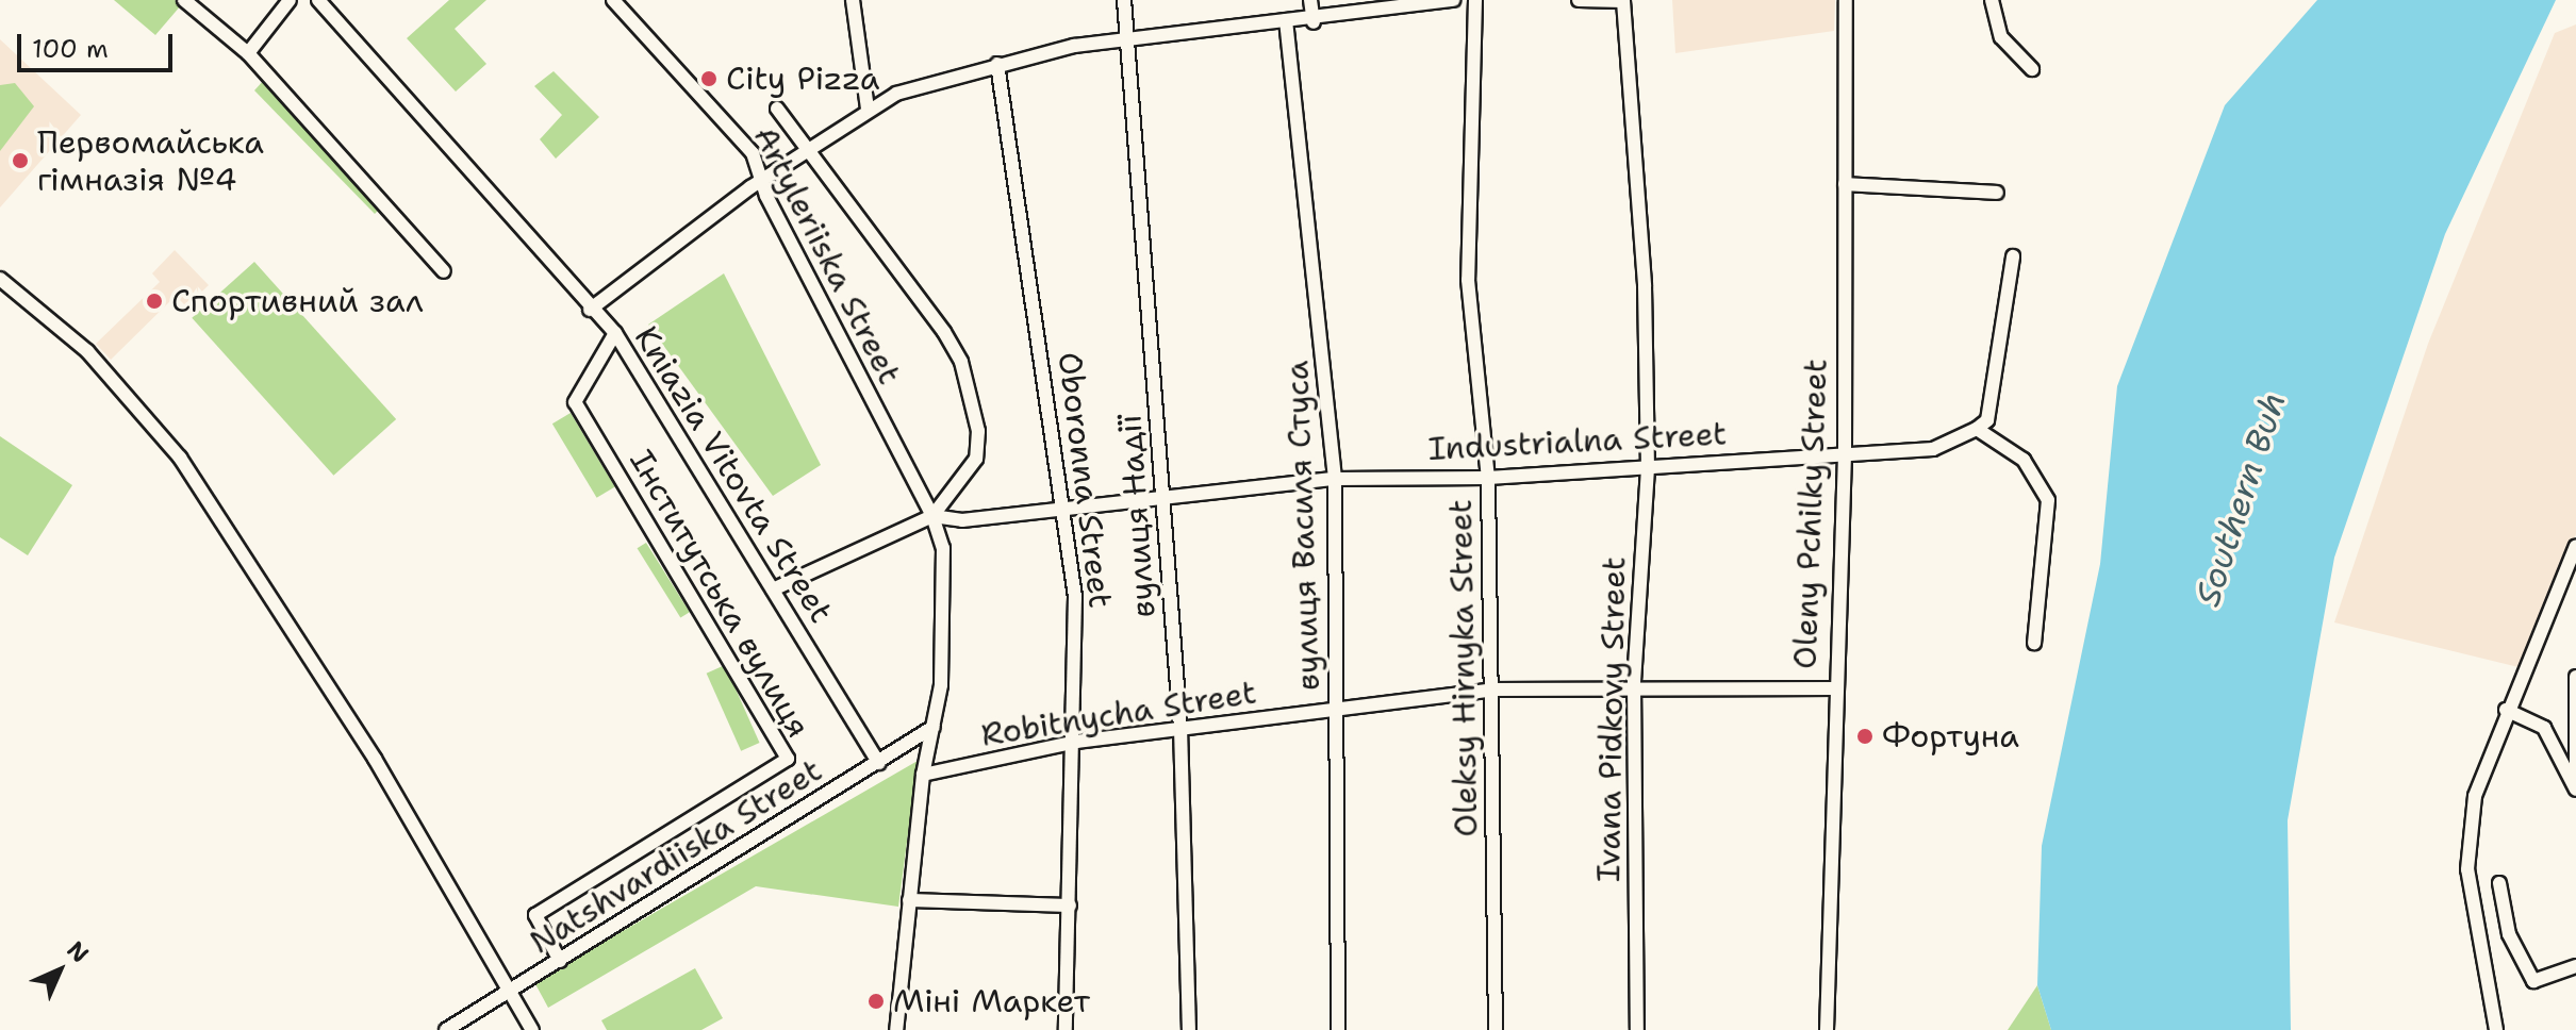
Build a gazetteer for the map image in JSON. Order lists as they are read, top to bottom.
{
  "streets": {
    "street": [
      "Artyleriiska Street",
      "Industrialna Street",
      "Kniazia Vitovta Street",
      "Oboronna Street",
      "Oleny Pchilky Street",
      "вулиця Надії",
      "вулиця Василя Стуса",
      "Інститутська вулиця",
      "Oleksy Hirnyka Street",
      "Robitnycha Street",
      "Ivana Pidkovy Street",
      "Natshvardiiska Street"
    ]
  },
  "crossings": [
    ["Artyleriiska Street", "Industrialna Street"],
    ["Artyleriiska Street", "Robitnycha Street"],
    ["Artyleriiska Street", "Natshvardiiska Street"],
    ["Industrialna Street", "Oboronna Street"],
    ["Industrialna Street", "Oleny Pchilky Street"],
    ["Industrialna Street", "вулиця Надії"],
    ["Industrialna Street", "вулиця Василя Стуса"],
    ["Industrialna Street", "Oleksy Hirnyka Street"],
    ["Industrialna Street", "Ivana Pidkovy Street"],
    ["Kniazia Vitovta Street", "Інститутська вулиця"],
    ["Kniazia Vitovta Street", "Natshvardiiska Street"],
    ["Oboronna Street", "Robitnycha Street"],
    ["Oleny Pchilky Street", "Robitnycha Street"],
    ["вулиця Надії", "Robitnycha Street"],
    ["вулиця Василя Стуса", "Robitnycha Street"],
    ["Інститутська вулиця", "Natshvardiiska Street"],
    ["Oleksy Hirnyka Street", "Robitnycha Street"],
    ["Robitnycha Street", "Ivana Pidkovy Street"]
  ],
  "water": ["Southern Buh"],
  "places": [
    "City Pizza",
    "Первомайська гімназія №4",
    "Спортивний зал",
    "Фортуна",
    "Міні Маркет"
  ],
  "scale_bar": "100 m",
  "north": "top right"
}
